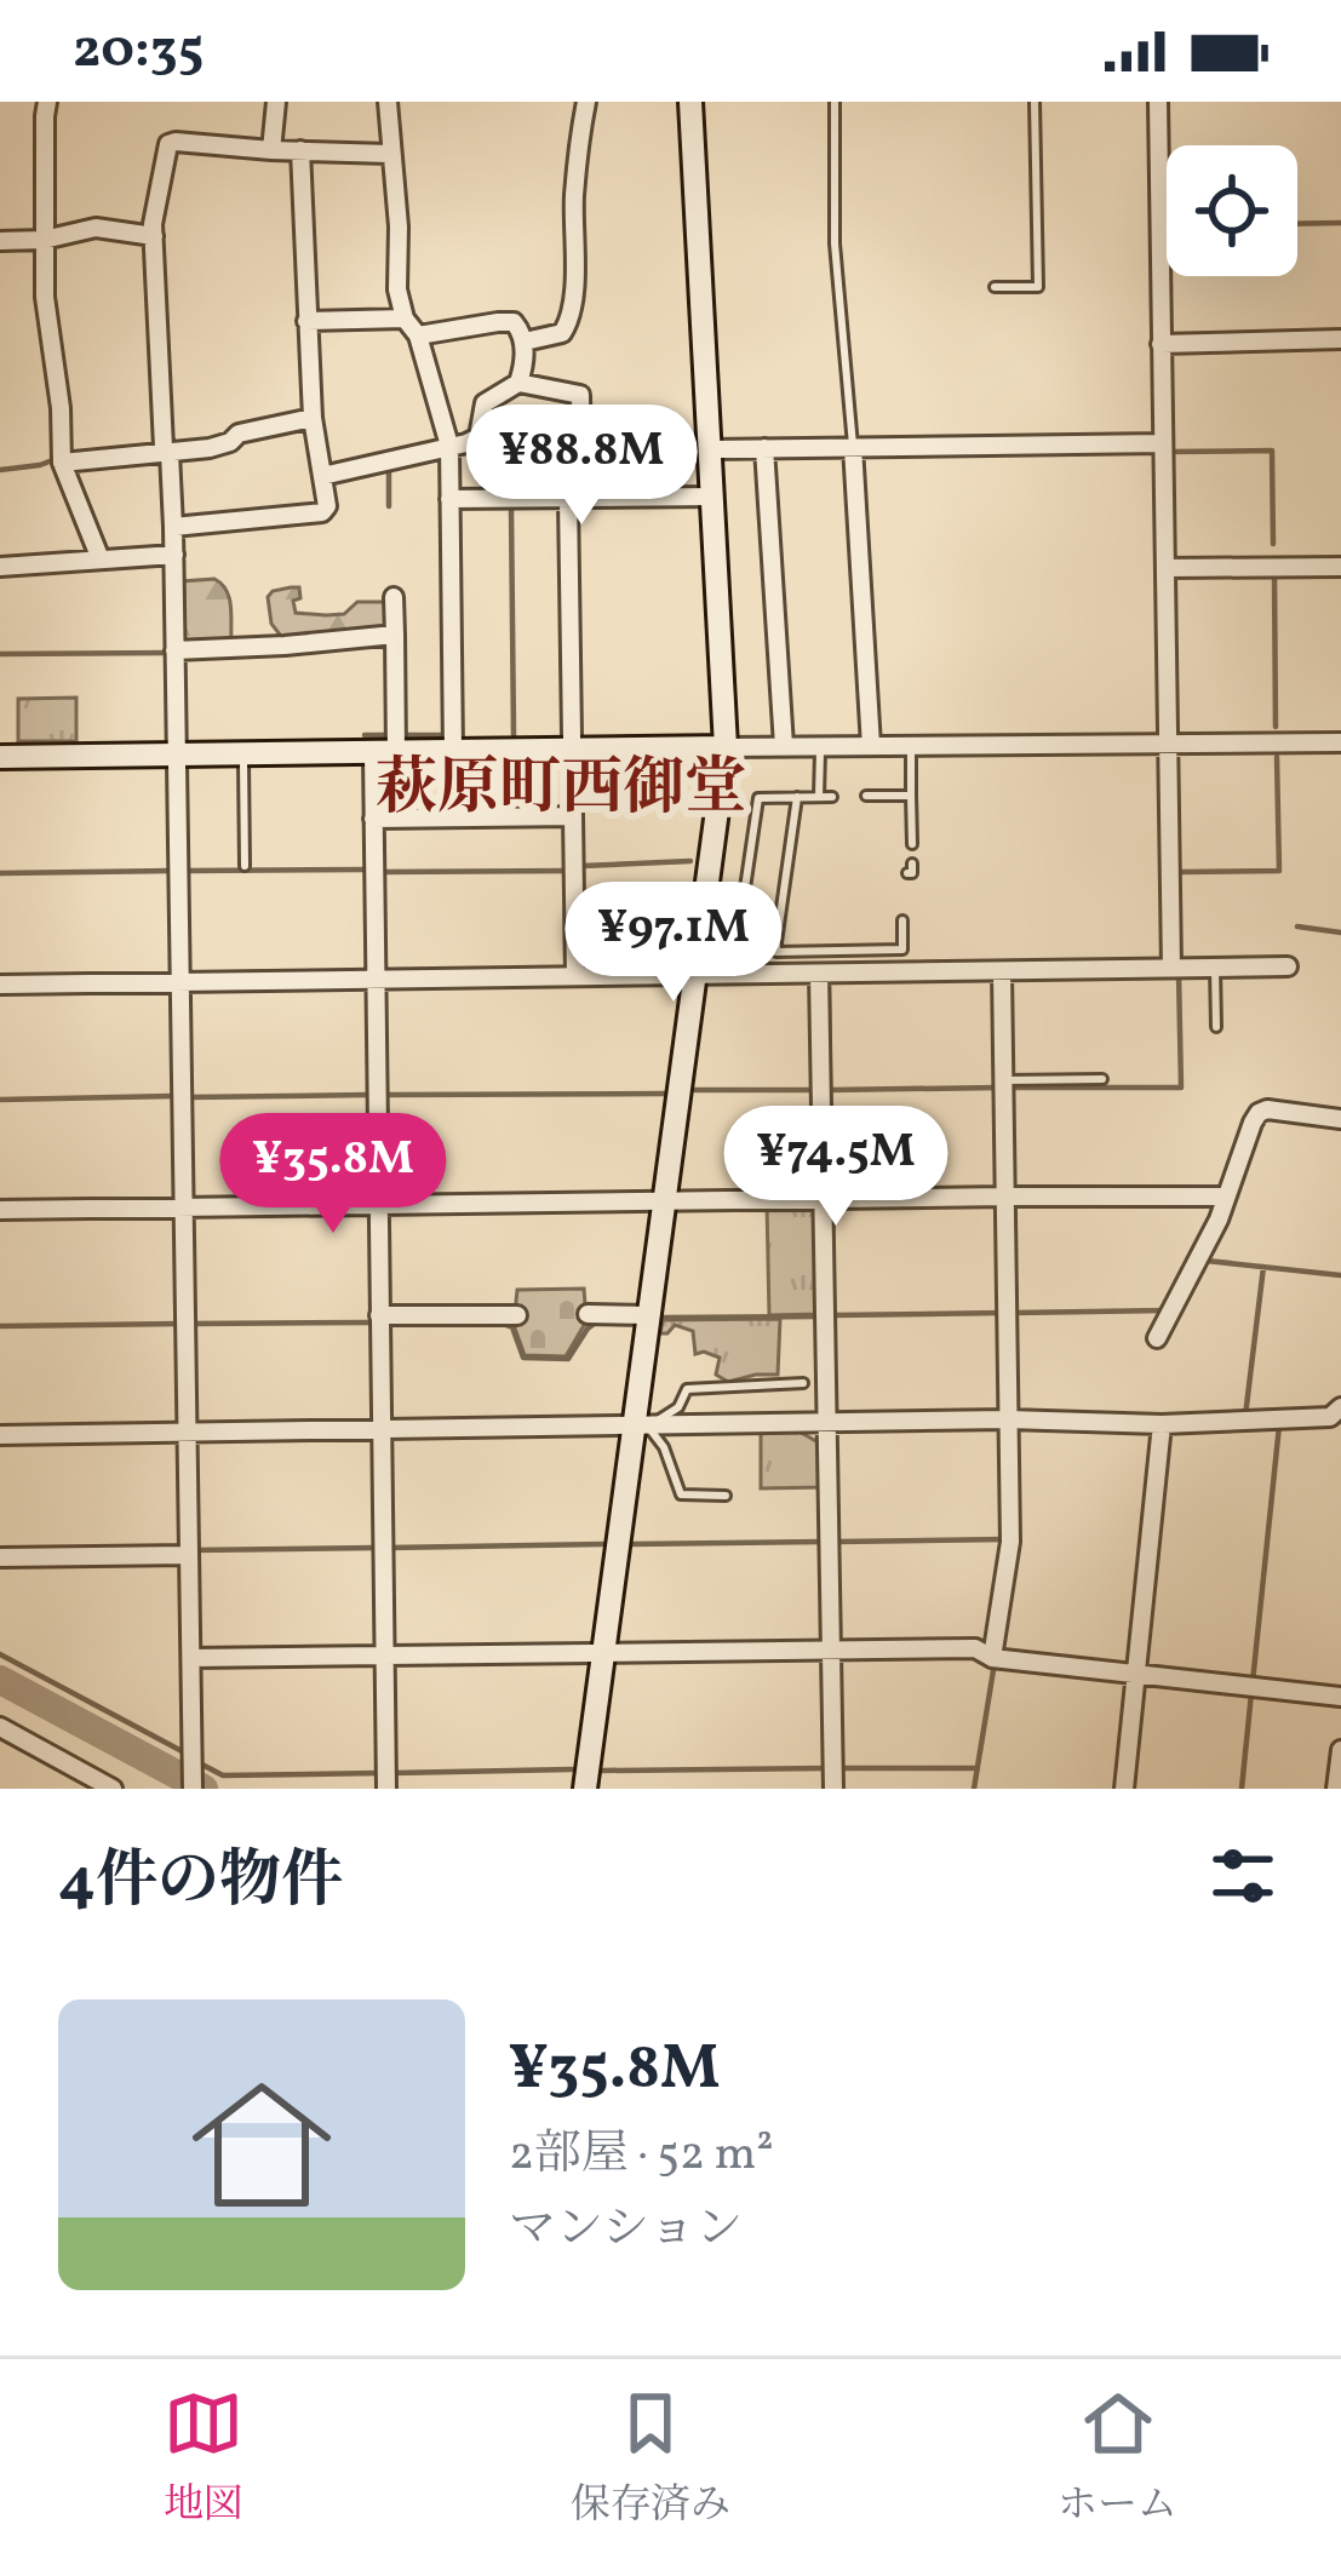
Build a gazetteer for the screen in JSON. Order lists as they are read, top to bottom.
{
  "districts": ["萩原町西御堂"],
  "page": {
    "status": "20:35",
    "price": [
      "¥88.8M",
      "¥97.1M",
      "¥74.5M",
      "¥35.8M"
    ],
    "heading": "4件の物件",
    "list": [
      {
        "name": "¥35.8M",
        "note": "2部屋 · 52 m² · マンション"
      }
    ],
    "tabs": ["地図", "保存済み", "ホーム"]
  }
}
